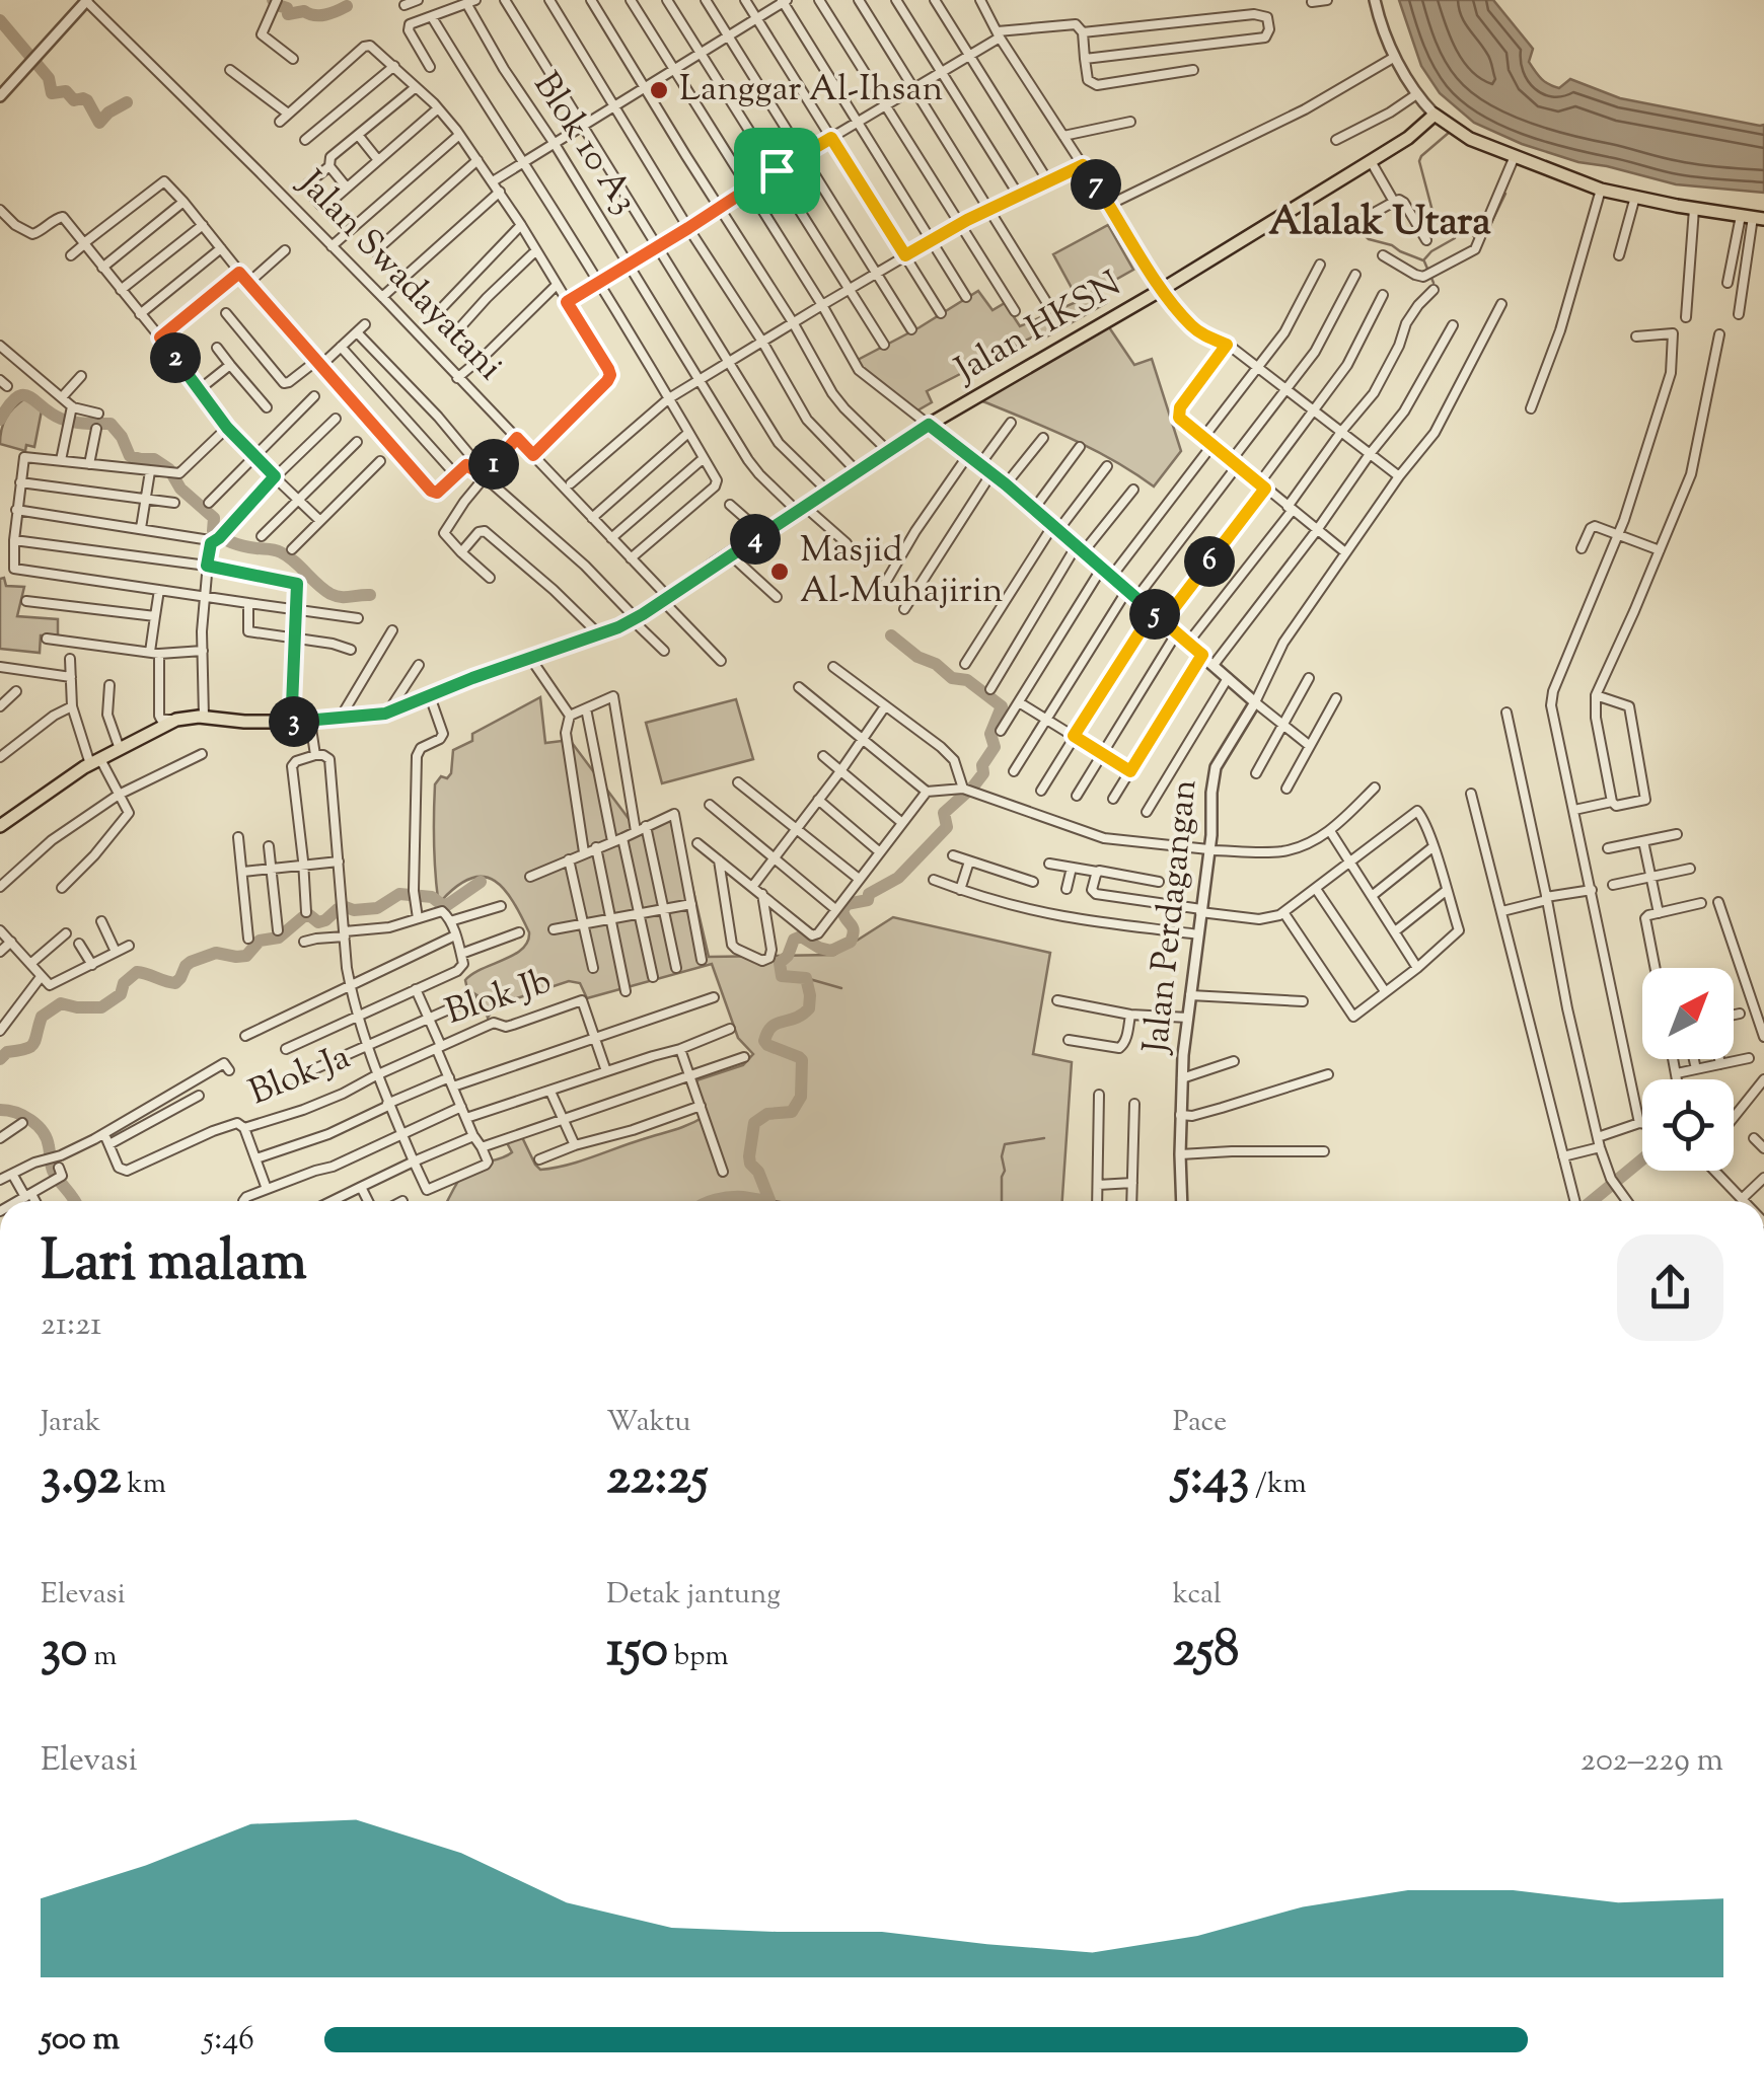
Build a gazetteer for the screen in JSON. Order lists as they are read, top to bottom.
{
  "streets": {
    "main road": ["Jalan HKSN"],
    "street": [
      "Blok 10 A3",
      "Jalan Swadayatani",
      "Jalan Perdagangan",
      "Blok Jb",
      "Blok Ja"
    ]
  },
  "crossings": [
    ["Blok 10 A3", "Jalan HKSN"],
    ["Jalan Swadayatani", "Jalan HKSN"],
    ["Blok Jb", "Blok Ja"]
  ],
  "districts": ["Alalak Utara"],
  "places": ["Langgar Al-Ihsan", "Masjid Al-Muhajirin"],
  "north": "top right",
  "page": {
    "pins": [
      "7",
      "2",
      "1",
      "4",
      "6",
      "5",
      "3"
    ],
    "heading": ["Lari malam", "21:21"],
    "stats": [
      ["Jarak", "3.92 km"],
      ["Waktu", "22:25"],
      ["Pace", "5:43 /km"],
      ["Elevasi", "30 m"],
      ["Detak jantung", "150 bpm"],
      ["kcal", "258"]
    ],
    "chart": ["Elevasi", "202–229 m"],
    "list": [
      {
        "name": "500 m",
        "note": "5:46"
      }
    ]
  }
}
